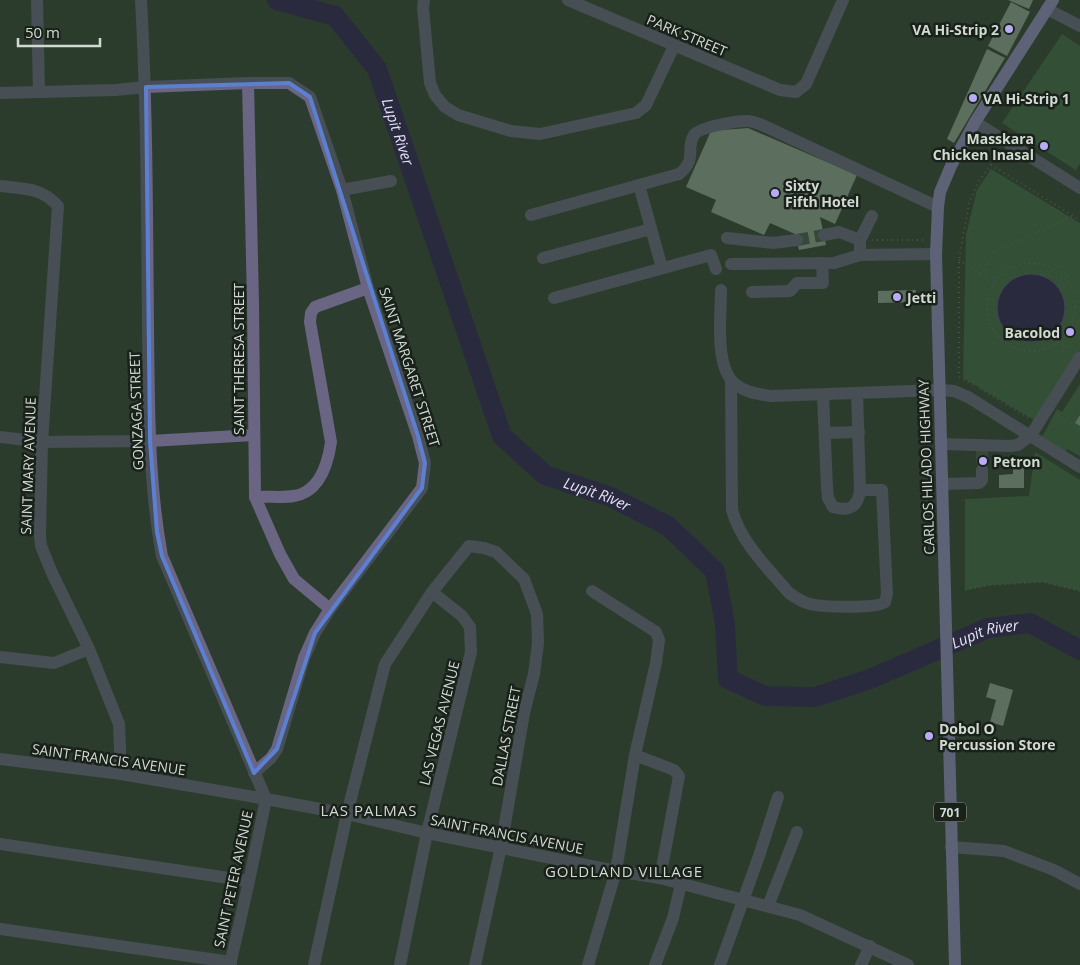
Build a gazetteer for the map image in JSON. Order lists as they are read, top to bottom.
{
  "streets": {
    "main road": ["CARLOS HILADO HIGHWAY", "701"],
    "street": [
      "PARK STREET",
      "SAINT THERESA STREET",
      "SAINT MARGARET STREET",
      "GONZAGA STREET",
      "SAINT MARY AVENUE",
      "LAS VEGAS AVENUE",
      "DALLAS STREET",
      "SAINT FRANCIS AVENUE",
      "SAINT PETER AVENUE"
    ]
  },
  "crossings": [
    ["SAINT THERESA STREET", "SAINT MARGARET STREET"],
    ["SAINT MARGARET STREET", "GONZAGA STREET"],
    ["GONZAGA STREET", "SAINT FRANCIS AVENUE"],
    ["GONZAGA STREET", "SAINT PETER AVENUE"],
    ["SAINT MARY AVENUE", "SAINT FRANCIS AVENUE"],
    ["LAS VEGAS AVENUE", "DALLAS STREET"],
    ["LAS VEGAS AVENUE", "SAINT FRANCIS AVENUE"],
    ["DALLAS STREET", "SAINT FRANCIS AVENUE"],
    ["SAINT FRANCIS AVENUE", "SAINT PETER AVENUE"]
  ],
  "districts": ["LAS PALMAS", "GOLDLAND VILLAGE"],
  "water": ["Lupit River"],
  "places": [
    "VA Hi-Strip 2",
    "VA Hi-Strip 1",
    "Masskara Chicken Inasal",
    "Sixty Fifth Hotel",
    "Jetti",
    "Bacolod",
    "Petron",
    "Dobol O Percussion Store"
  ],
  "scale_bar": "50 m"
}
